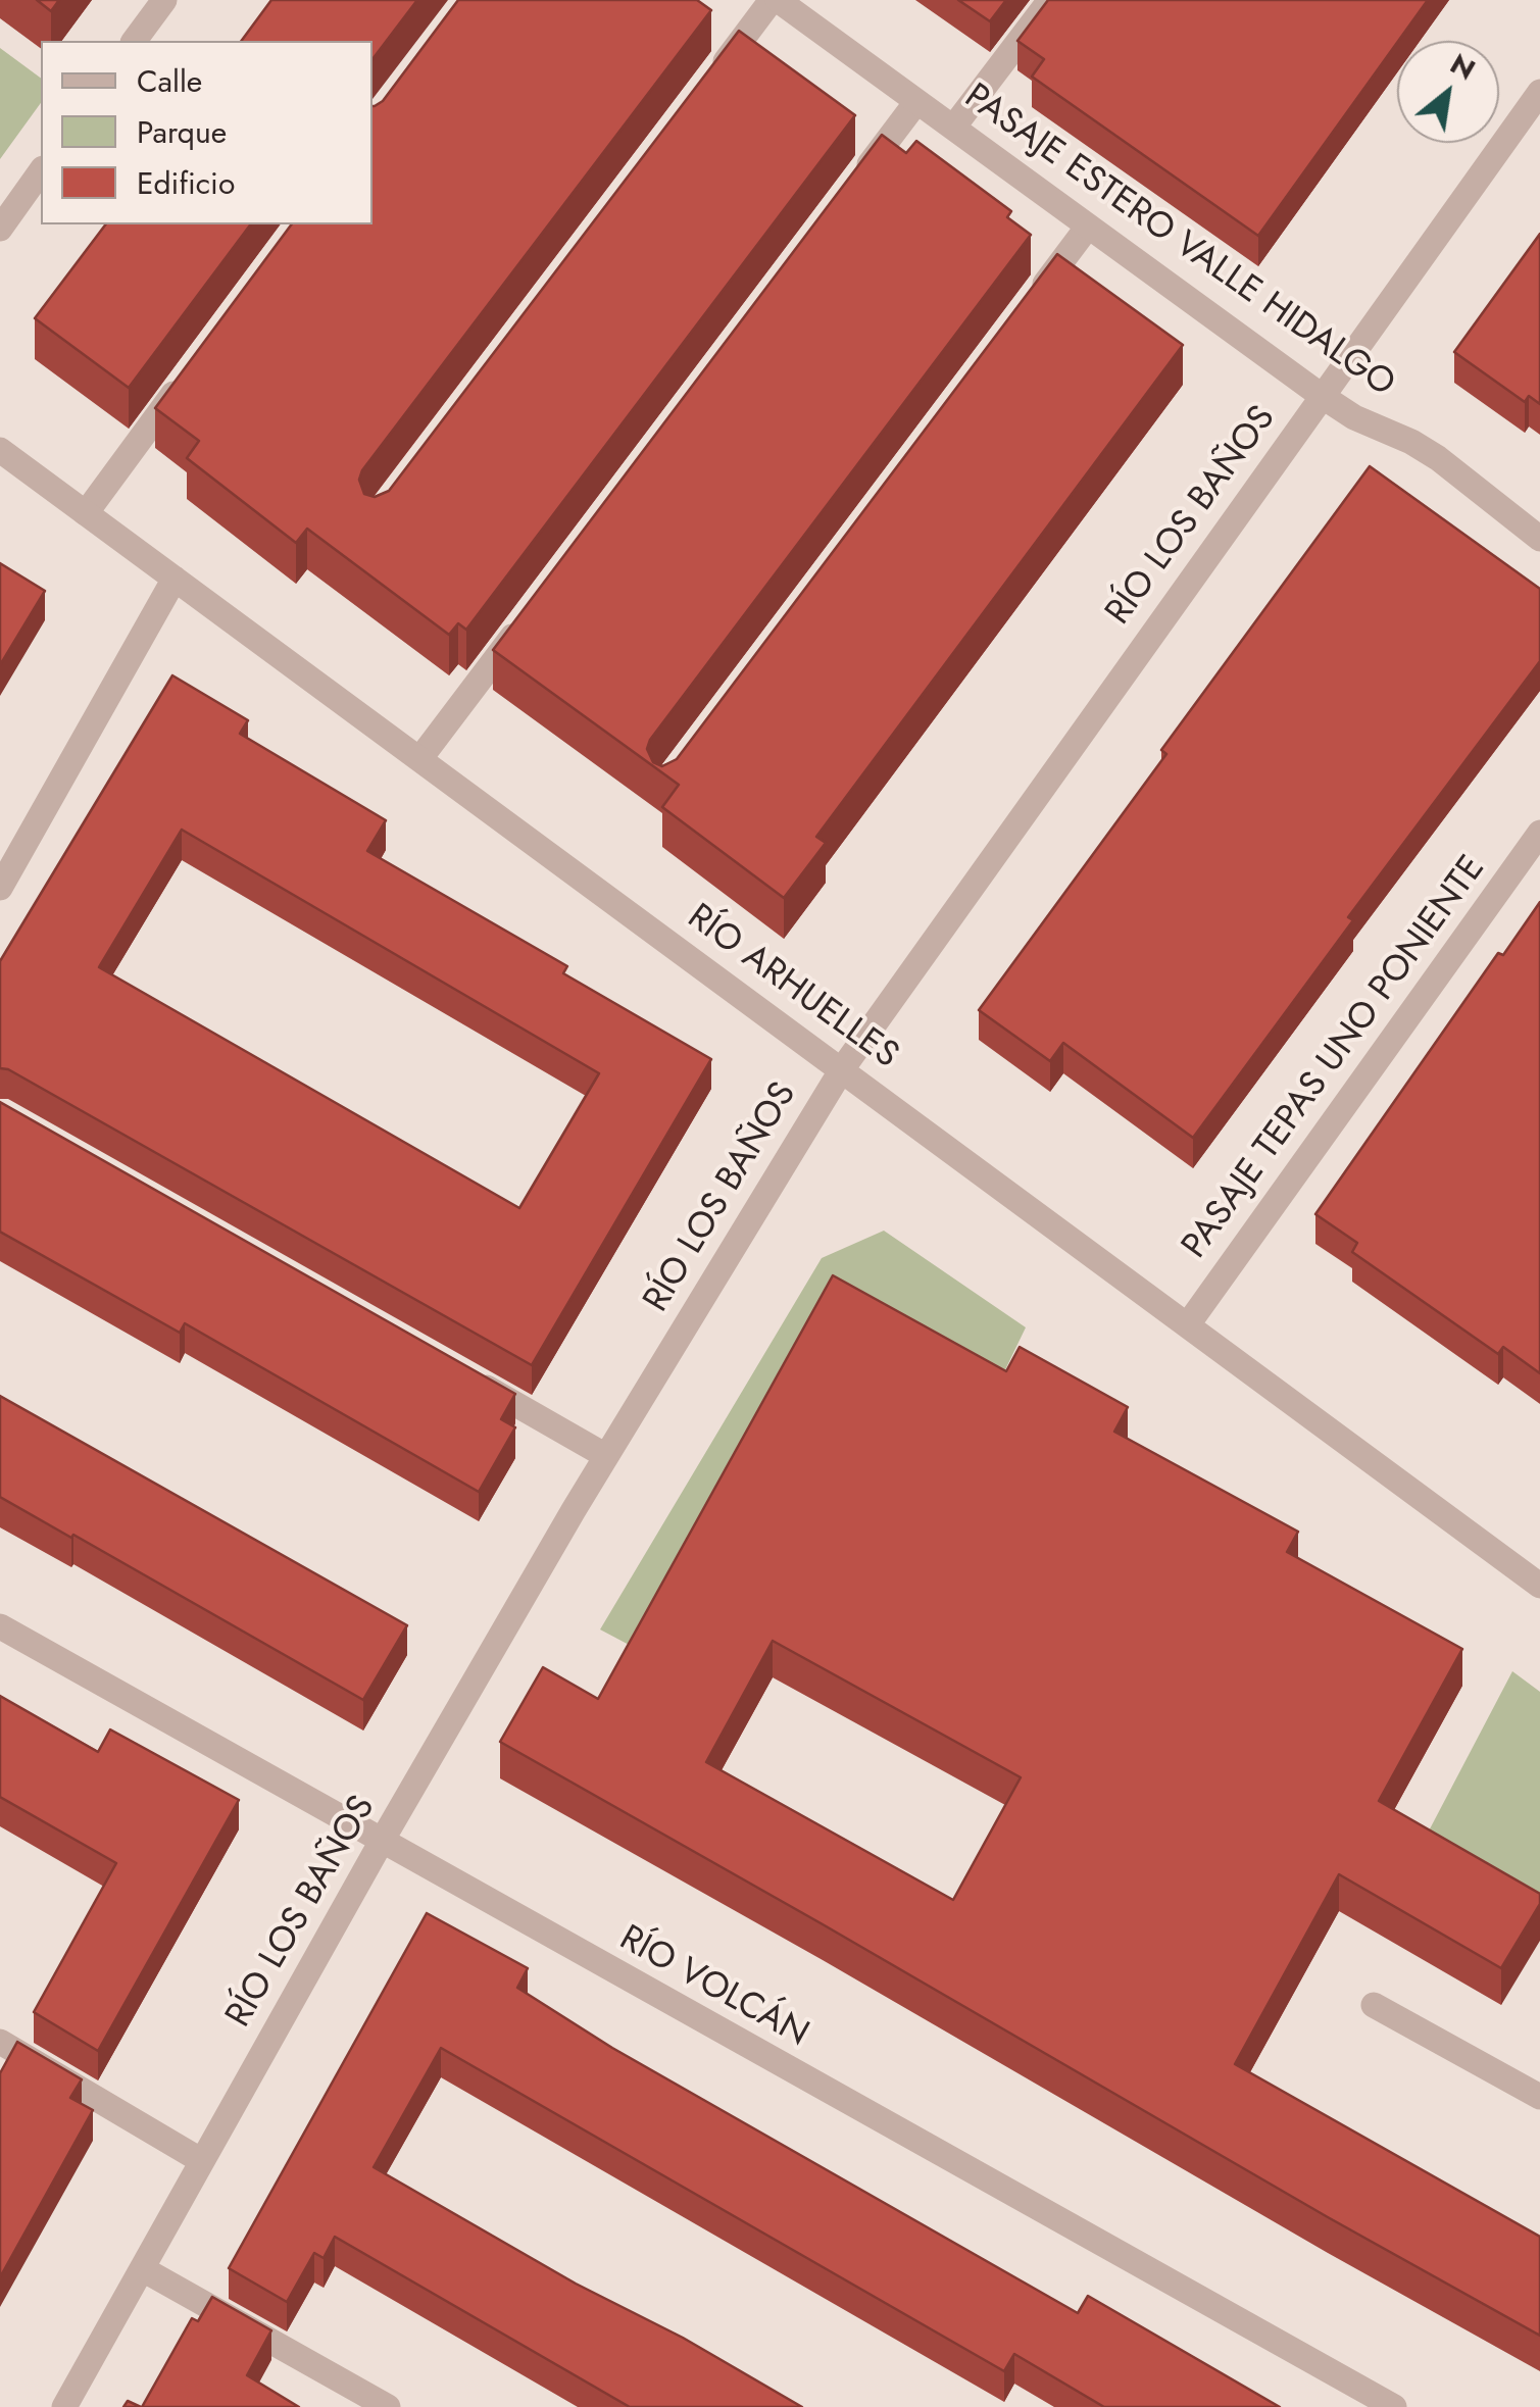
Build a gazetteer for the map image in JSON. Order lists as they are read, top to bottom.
{
  "streets": {
    "street": [
      "PASAJE ESTERO VALLE HIDALGO",
      "RÍO LOS BAÑOS",
      "RÍO ARHUELLES",
      "PASAJE TEPAS UNO PONIENTE",
      "RÍO VOLCÁN"
    ]
  },
  "crossings": [
    ["PASAJE ESTERO VALLE HIDALGO", "RÍO LOS BAÑOS"],
    ["RÍO LOS BAÑOS", "RÍO ARHUELLES"],
    ["RÍO LOS BAÑOS", "RÍO VOLCÁN"],
    ["RÍO ARHUELLES", "PASAJE TEPAS UNO PONIENTE"]
  ],
  "legend": ["Calle", "Parque", "Edificio"],
  "north": "top right"
}
